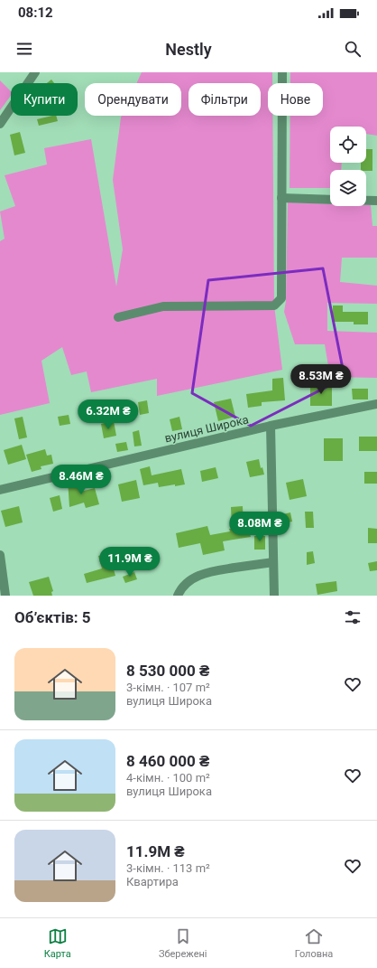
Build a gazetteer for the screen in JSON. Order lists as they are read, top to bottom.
{
  "streets": {
    "street": ["вулиця Широка"]
  },
  "page": {
    "status": "08:12",
    "header": "Nestly",
    "chip": [
      "Купити",
      "Орендувати",
      "Фільтри",
      "Нове"
    ],
    "price": [
      "8.53M ₴",
      "6.32M ₴",
      "8.46M ₴",
      "8.08M ₴",
      "11.9M ₴"
    ],
    "heading": "Об’єктів: 5",
    "list": [
      {
        "name": "8 530 000 ₴",
        "note": "3-кімн. · 107 m² · вулиця Широка"
      },
      {
        "name": "8 460 000 ₴",
        "note": "4-кімн. · 100 m² · вулиця Широка"
      },
      {
        "name": "11.9M ₴",
        "note": "3-кімн. · 113 m² · Квартира"
      }
    ],
    "tabs": ["Карта", "Збережені", "Головна"]
  }
}
